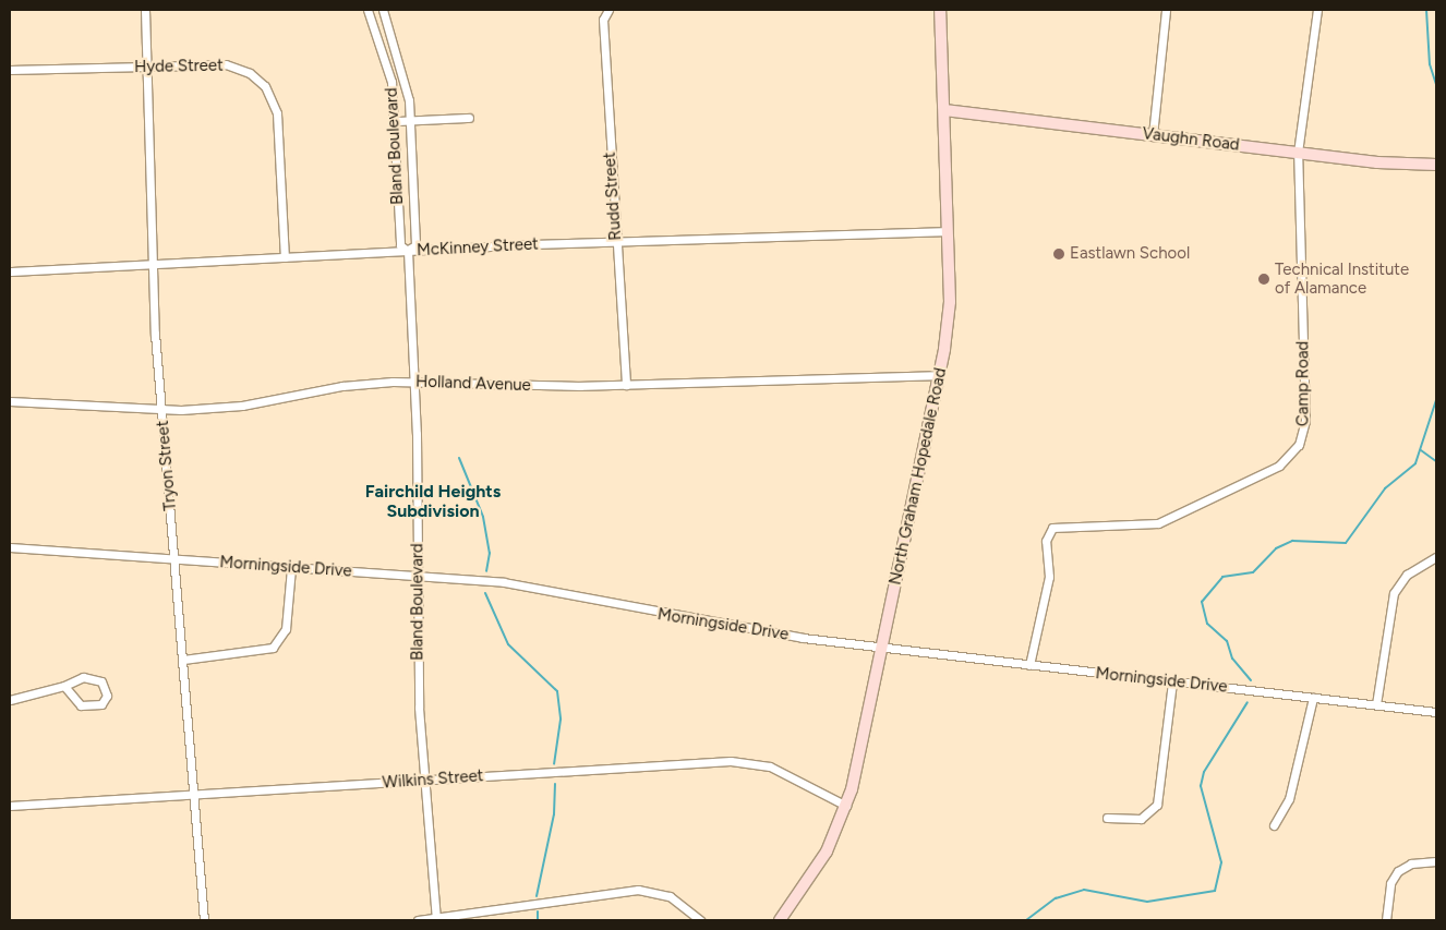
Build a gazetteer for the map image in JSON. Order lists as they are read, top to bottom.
{
  "streets": {
    "street": [
      "Hyde Street",
      "Vaughn Road",
      "Bland Boulevard",
      "Rudd Street",
      "McKinney Street",
      "Holland Avenue",
      "Camp Road",
      "Tryon Street",
      "North Graham Hopedale Road",
      "Morningside Drive",
      "Wilkins Street"
    ]
  },
  "crossings": [
    ["Hyde Street", "McKinney Street"],
    ["Hyde Street", "Tryon Street"],
    ["Vaughn Road", "Camp Road"],
    ["Vaughn Road", "North Graham Hopedale Road"],
    ["Bland Boulevard", "McKinney Street"],
    ["Bland Boulevard", "Holland Avenue"],
    ["Bland Boulevard", "Morningside Drive"],
    ["Bland Boulevard", "Wilkins Street"],
    ["Rudd Street", "McKinney Street"],
    ["Rudd Street", "Holland Avenue"],
    ["McKinney Street", "Tryon Street"],
    ["McKinney Street", "North Graham Hopedale Road"],
    ["Holland Avenue", "Tryon Street"],
    ["Holland Avenue", "North Graham Hopedale Road"],
    ["Camp Road", "Morningside Drive"],
    ["Tryon Street", "Morningside Drive"],
    ["Tryon Street", "Wilkins Street"],
    ["North Graham Hopedale Road", "Morningside Drive"],
    ["North Graham Hopedale Road", "Wilkins Street"]
  ],
  "districts": ["Fairchild Heights Subdivision"],
  "places": ["Eastlawn School", "Technical Institute of Alamance"]
}
